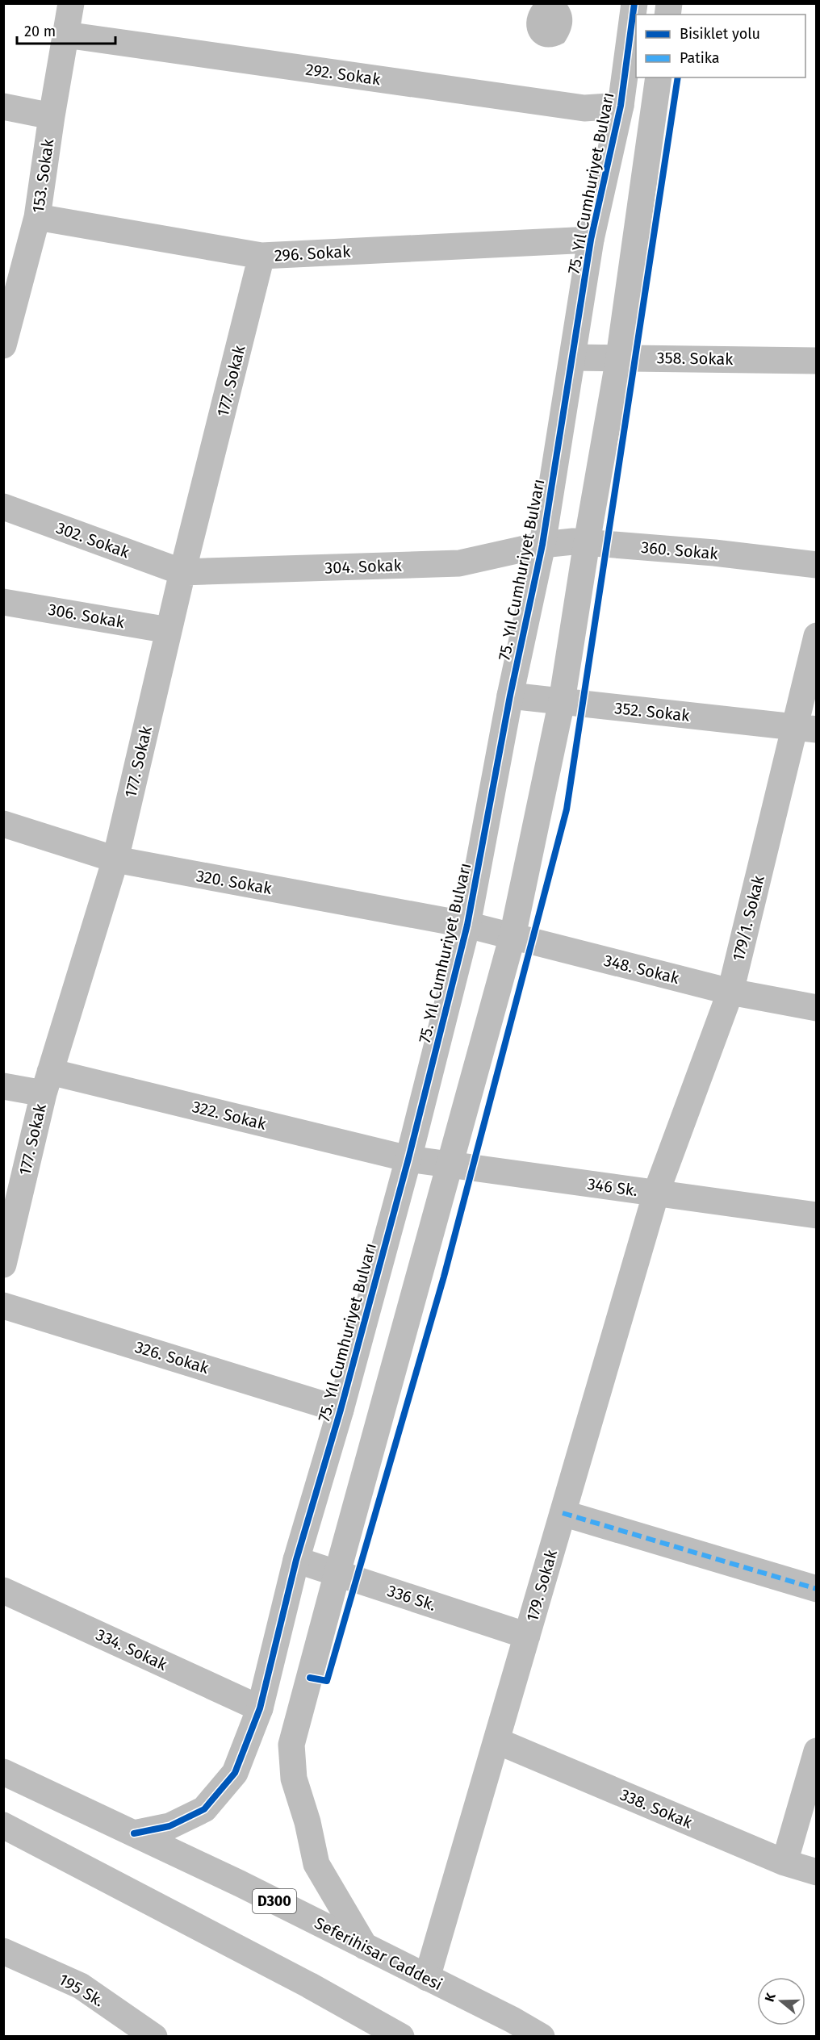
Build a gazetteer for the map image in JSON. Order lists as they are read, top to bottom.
{
  "streets": {
    "main road": [
      "292. Sokak",
      "153. Sokak",
      "75. Yıl Cumhuriyet Bulvarı",
      "296. Sokak",
      "358. Sokak",
      "177. Sokak",
      "302. Sokak",
      "360. Sokak",
      "304. Sokak",
      "306. Sokak",
      "352. Sokak",
      "320. Sokak",
      "179/1. Sokak",
      "348. Sokak",
      "322. Sokak",
      "346 Sk.",
      "326. Sokak",
      "179. Sokak",
      "336 Sk.",
      "334. Sokak",
      "338. Sokak",
      "D300",
      "Seferihisar Caddesi",
      "195 Sk."
    ]
  },
  "crossings": [
    ["292. Sokak", "153. Sokak"],
    ["292. Sokak", "75. Yıl Cumhuriyet Bulvarı"],
    ["153. Sokak", "296. Sokak"],
    ["75. Yıl Cumhuriyet Bulvarı", "296. Sokak"],
    ["75. Yıl Cumhuriyet Bulvarı", "358. Sokak"],
    ["75. Yıl Cumhuriyet Bulvarı", "360. Sokak"],
    ["75. Yıl Cumhuriyet Bulvarı", "304. Sokak"],
    ["75. Yıl Cumhuriyet Bulvarı", "352. Sokak"],
    ["75. Yıl Cumhuriyet Bulvarı", "320. Sokak"],
    ["75. Yıl Cumhuriyet Bulvarı", "348. Sokak"],
    ["75. Yıl Cumhuriyet Bulvarı", "322. Sokak"],
    ["75. Yıl Cumhuriyet Bulvarı", "346 Sk."],
    ["75. Yıl Cumhuriyet Bulvarı", "326. Sokak"],
    ["75. Yıl Cumhuriyet Bulvarı", "336 Sk."],
    ["75. Yıl Cumhuriyet Bulvarı", "334. Sokak"],
    ["75. Yıl Cumhuriyet Bulvarı", "Seferihisar Caddesi"],
    ["296. Sokak", "177. Sokak"],
    ["177. Sokak", "302. Sokak"],
    ["177. Sokak", "304. Sokak"],
    ["177. Sokak", "306. Sokak"],
    ["177. Sokak", "320. Sokak"],
    ["177. Sokak", "322. Sokak"],
    ["302. Sokak", "304. Sokak"],
    ["360. Sokak", "304. Sokak"],
    ["352. Sokak", "179/1. Sokak"],
    ["320. Sokak", "348. Sokak"],
    ["179/1. Sokak", "348. Sokak"],
    ["179/1. Sokak", "346 Sk."],
    ["179/1. Sokak", "179. Sokak"],
    ["322. Sokak", "346 Sk."],
    ["346 Sk.", "179. Sokak"],
    ["179. Sokak", "336 Sk."],
    ["179. Sokak", "338. Sokak"],
    ["179. Sokak", "Seferihisar Caddesi"]
  ],
  "legend": ["Bisiklet yolu", "Patika"],
  "scale_bar": "20 m",
  "north": "left"
}
